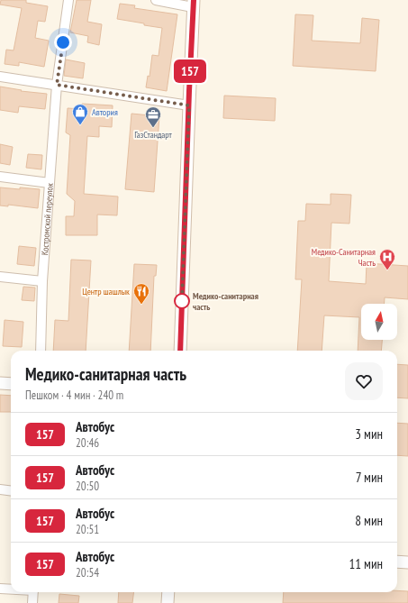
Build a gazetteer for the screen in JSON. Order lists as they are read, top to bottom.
{
  "streets": {
    "street": ["Костромской переулок"]
  },
  "places": {
    "shop": ["Автория"],
    "office": ["ГазСтандарт"],
    "hospital": ["Медико-Санитарная Часть"],
    "other": ["Медико-санитарная часть"],
    "restaurant": ["Центр шашлык"]
  },
  "lines": ["bus line 157"],
  "north": "top",
  "page": {
    "on_map": "157",
    "heading": ["Медико-санитарная часть", "Пешком · 4 мин · 240 m"],
    "list": [
      {
        "mark": "157",
        "name": "Автобус",
        "note": "20:46",
        "value": "3 мин"
      },
      {
        "mark": "157",
        "name": "Автобус",
        "note": "20:50",
        "value": "7 мин"
      },
      {
        "mark": "157",
        "name": "Автобус",
        "note": "20:51",
        "value": "8 мин"
      },
      {
        "mark": "157",
        "name": "Автобус",
        "note": "20:54",
        "value": "11 мин"
      }
    ]
  }
}
